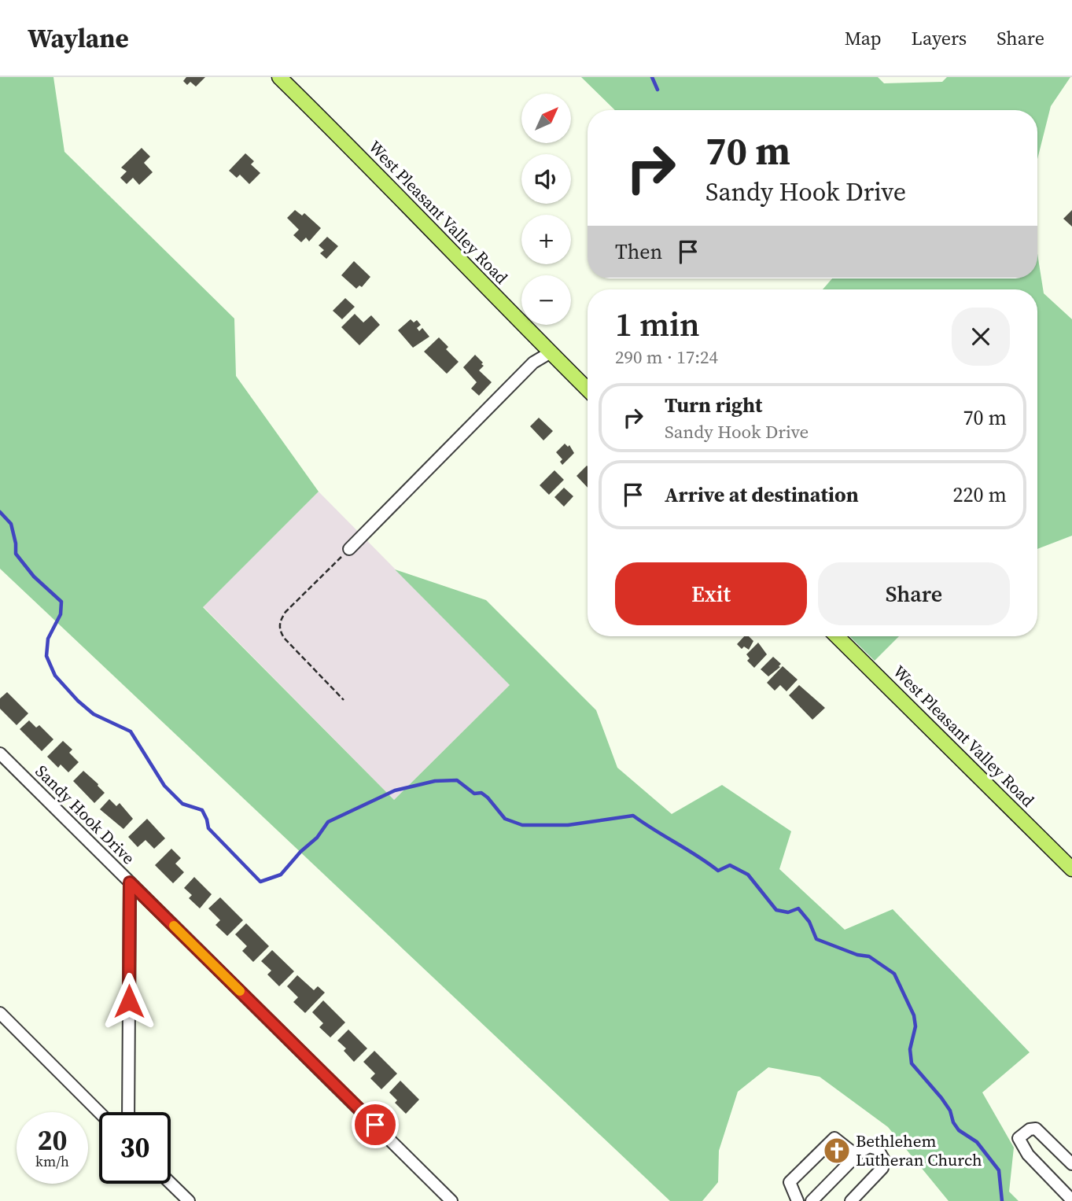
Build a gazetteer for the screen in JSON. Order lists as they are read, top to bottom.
{
  "streets": {
    "main road": ["West Pleasant Valley Road"],
    "street": ["Sandy Hook Drive"]
  },
  "places": {
    "church": ["Bethlehem Lutheran Church"]
  },
  "north": "top right",
  "page": {
    "header": "Waylane",
    "nav": ["Map", "Layers", "Share"],
    "map_buttons": ["+", "−"],
    "turn": ["70 m", "Sandy Hook Drive"],
    "then": "Then",
    "heading": ["1 min", "290 m · 17:24"],
    "list": [
      {
        "name": "Turn right",
        "note": "Sandy Hook Drive",
        "value": "70 m"
      },
      {
        "name": "Arrive at destination",
        "value": "220 m"
      }
    ],
    "buttons": ["Exit", "Share"],
    "speed": "20 km/h",
    "limit": "30"
  }
}
